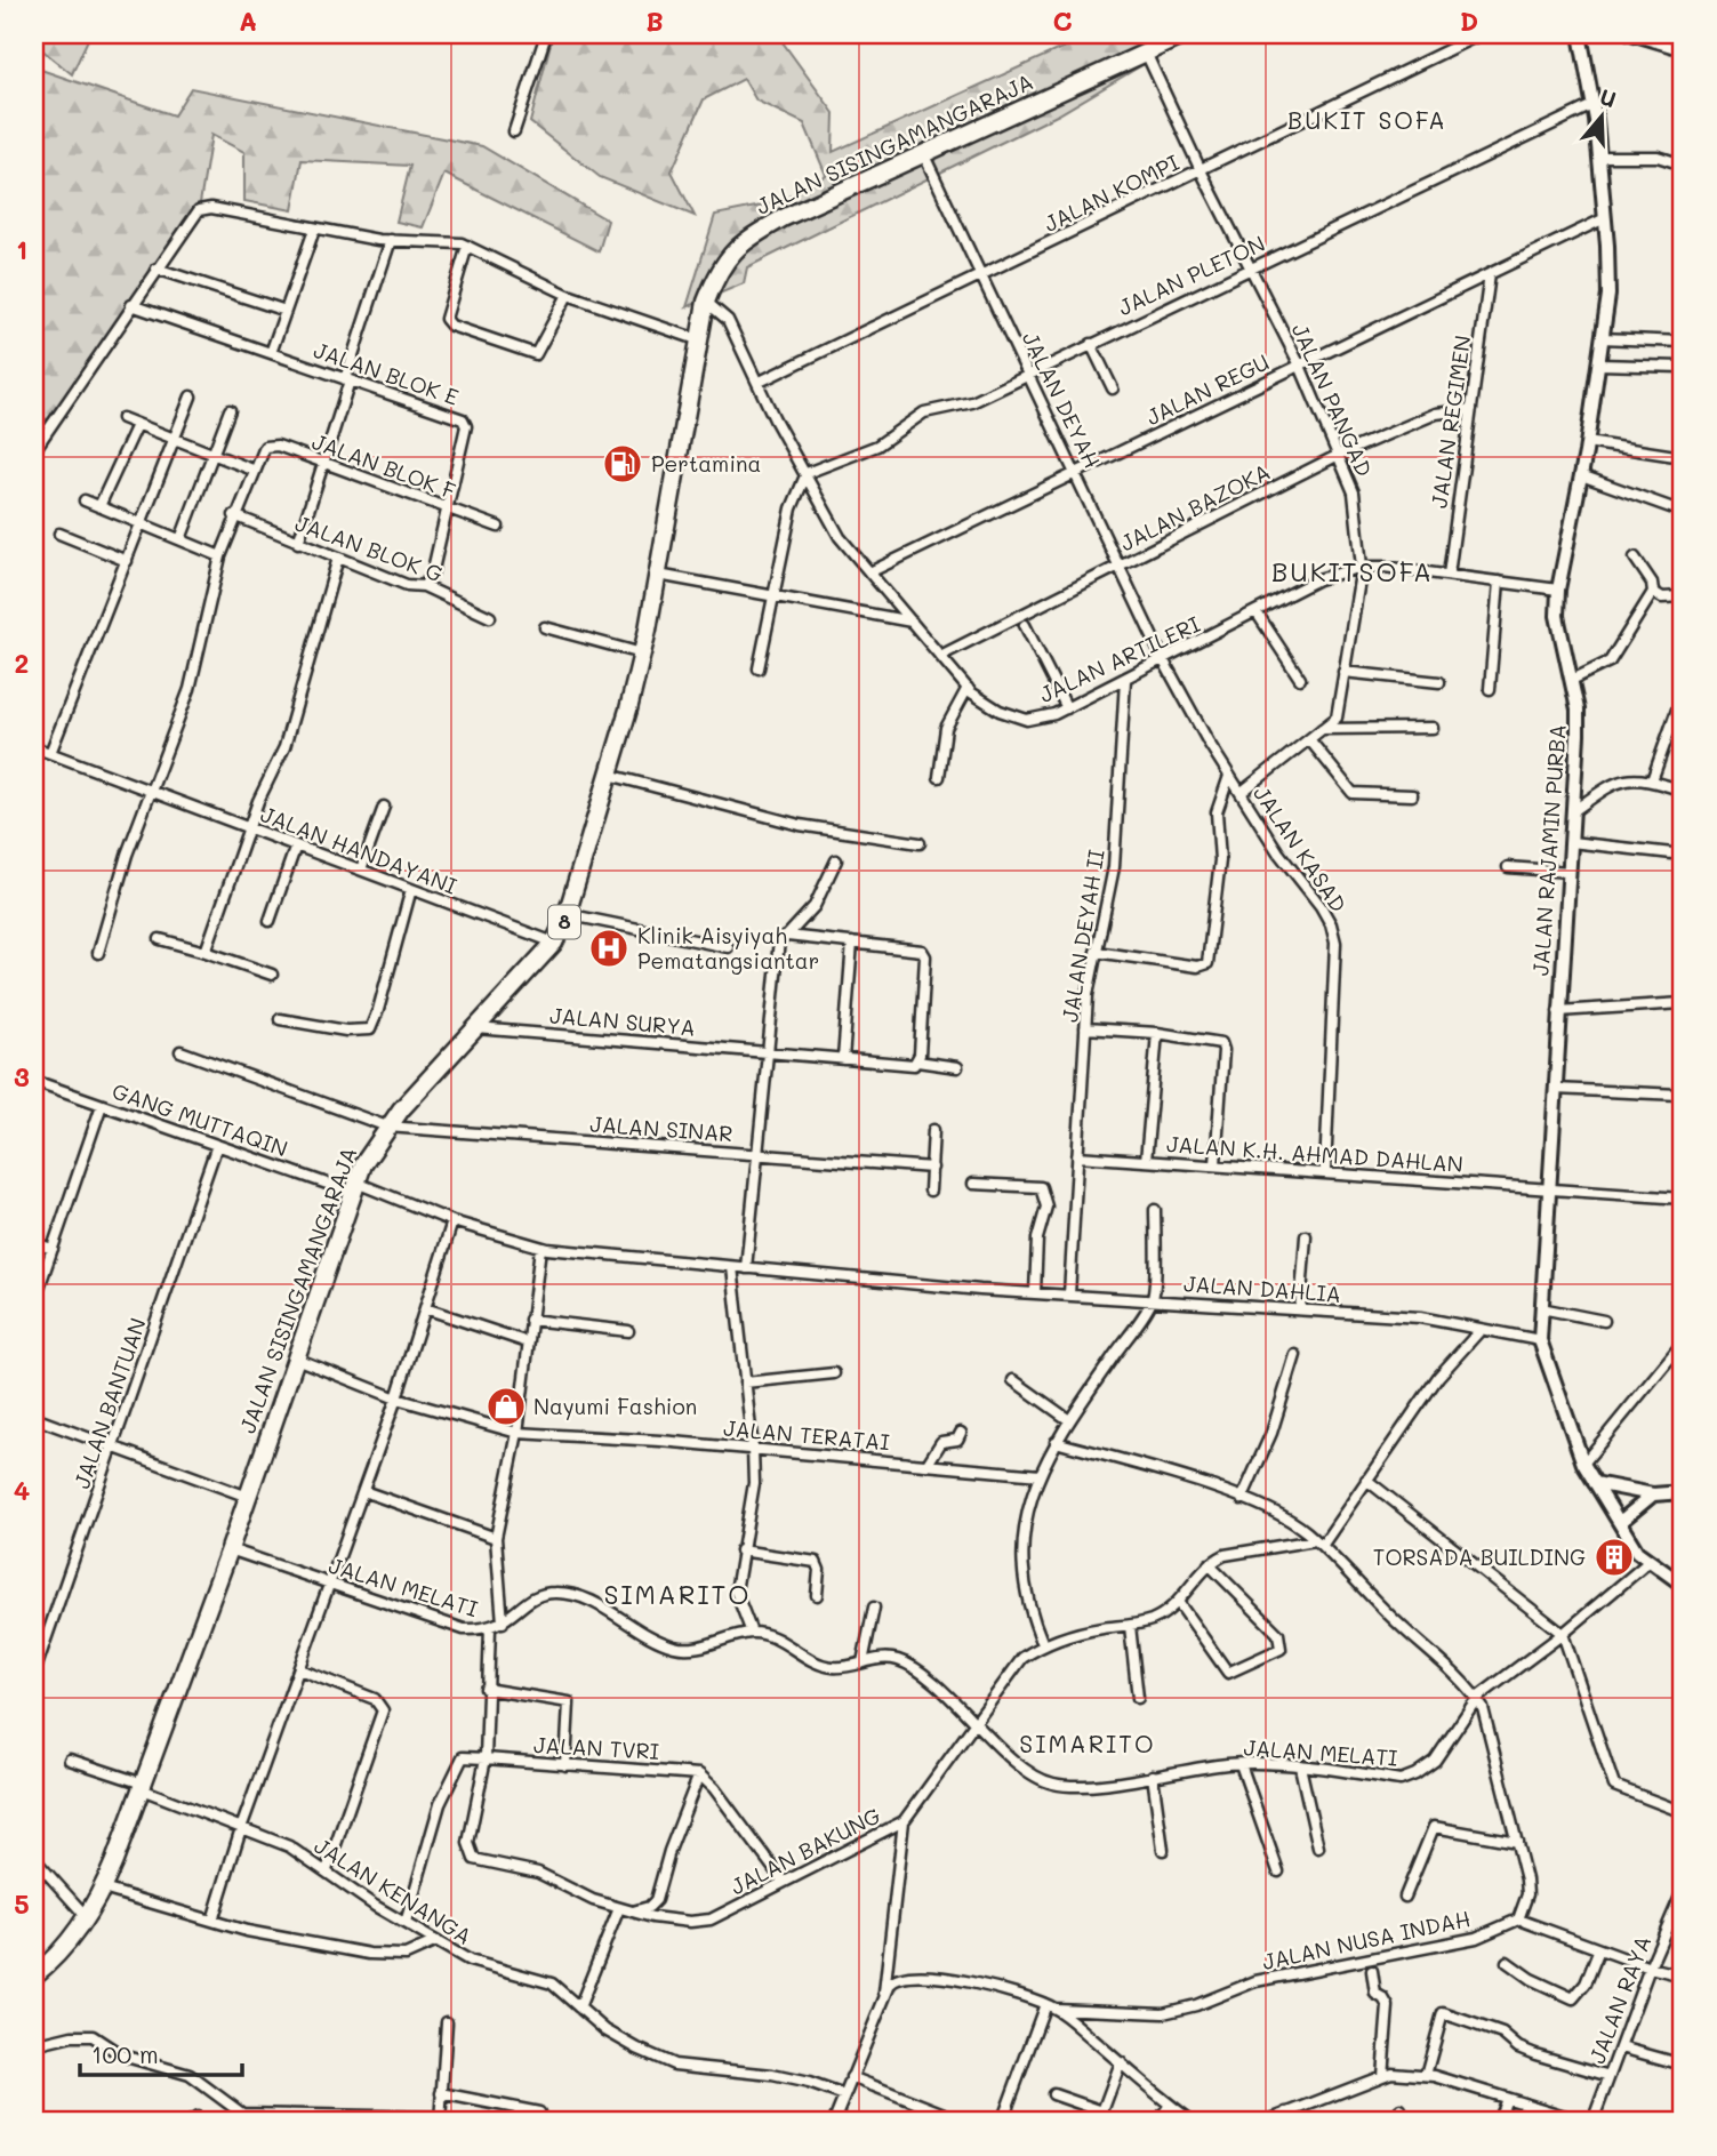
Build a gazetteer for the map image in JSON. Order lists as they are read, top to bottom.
{
  "streets": {
    "highway": ["JALAN SISINGAMANGARAJA", "8"],
    "street": [
      "JALAN KOMPI",
      "JALAN PLETON",
      "JALAN BLOK E",
      "JALAN REGU",
      "JALAN DEYAH",
      "JALAN PANGAD",
      "JALAN REGIMEN",
      "JALAN BLOK F",
      "JALAN BAZOKA",
      "JALAN BLOK G",
      "JALAN ARTILERI",
      "JALAN KASAD",
      "JALAN HANDAYANI",
      "JALAN RAJAMIN PURBA",
      "JALAN DEYAH II",
      "JALAN SURYA",
      "GANG MUTTAQIN",
      "JALAN SINAR",
      "JALAN K.H. AHMAD DAHLAN",
      "JALAN DAHLIA",
      "JALAN BANTUAN",
      "JALAN TERATAI",
      "JALAN MELATI",
      "JALAN TVRI",
      "JALAN BAKUNG",
      "JALAN KENANGA",
      "JALAN NUSA INDAH",
      "JALAN RAYA"
    ]
  },
  "crossings": [
    ["JALAN SISINGAMANGARAJA", "JALAN DEYAH"],
    ["JALAN SISINGAMANGARAJA", "JALAN PANGAD"],
    ["JALAN SISINGAMANGARAJA", "JALAN ARTILERI"],
    ["JALAN SISINGAMANGARAJA", "JALAN HANDAYANI"],
    ["JALAN SISINGAMANGARAJA", "JALAN SURYA"],
    ["JALAN SISINGAMANGARAJA", "GANG MUTTAQIN"],
    ["JALAN SISINGAMANGARAJA", "JALAN SINAR"],
    ["JALAN SISINGAMANGARAJA", "JALAN TERATAI"],
    ["JALAN SISINGAMANGARAJA", "JALAN MELATI"],
    ["JALAN SISINGAMANGARAJA", "JALAN KENANGA"],
    ["JALAN KOMPI", "JALAN DEYAH"],
    ["JALAN KOMPI", "JALAN PANGAD"],
    ["JALAN KOMPI", "JALAN ARTILERI"],
    ["JALAN PLETON", "JALAN DEYAH"],
    ["JALAN PLETON", "JALAN PANGAD"],
    ["JALAN PLETON", "JALAN ARTILERI"],
    ["JALAN PLETON", "JALAN RAJAMIN PURBA"],
    ["JALAN BLOK E", "JALAN BLOK F"],
    ["JALAN BLOK E", "JALAN BLOK G"],
    ["JALAN REGU", "JALAN DEYAH"],
    ["JALAN REGU", "JALAN PANGAD"],
    ["JALAN REGU", "JALAN REGIMEN"],
    ["JALAN REGU", "JALAN ARTILERI"],
    ["JALAN REGU", "JALAN RAJAMIN PURBA"],
    ["JALAN DEYAH", "JALAN BAZOKA"],
    ["JALAN DEYAH", "JALAN ARTILERI"],
    ["JALAN DEYAH", "JALAN KASAD"],
    ["JALAN PANGAD", "JALAN BAZOKA"],
    ["JALAN PANGAD", "JALAN ARTILERI"],
    ["JALAN PANGAD", "JALAN KASAD"],
    ["JALAN REGIMEN", "JALAN BAZOKA"],
    ["JALAN REGIMEN", "JALAN ARTILERI"],
    ["JALAN BAZOKA", "JALAN ARTILERI"],
    ["JALAN ARTILERI", "JALAN KASAD"],
    ["JALAN ARTILERI", "JALAN RAJAMIN PURBA"],
    ["JALAN ARTILERI", "JALAN DEYAH II"],
    ["JALAN KASAD", "JALAN K.H. AHMAD DAHLAN"],
    ["JALAN RAJAMIN PURBA", "JALAN K.H. AHMAD DAHLAN"],
    ["JALAN RAJAMIN PURBA", "JALAN DAHLIA"],
    ["JALAN DEYAH II", "JALAN K.H. AHMAD DAHLAN"],
    ["JALAN DEYAH II", "JALAN DAHLIA"],
    ["GANG MUTTAQIN", "JALAN DAHLIA"],
    ["GANG MUTTAQIN", "JALAN BANTUAN"],
    ["JALAN MELATI", "JALAN BAKUNG"],
    ["JALAN MELATI", "JALAN NUSA INDAH"],
    ["JALAN TVRI", "JALAN BAKUNG"]
  ],
  "districts": [
    "BUKIT SOFA",
    "BUKITSOFA",
    "SIMARITO",
    "SIMARITO"
  ],
  "places": {
    "fuel station": ["Pertamina"],
    "hospital": ["Klinik Aisyiyah Pematangsiantar"],
    "shop": ["Nayumi Fashion"],
    "building": ["TORSADA BUILDING"]
  },
  "scale_bar": "100 m",
  "north": "top",
  "grid": {
    "columns": [
      "A",
      "B",
      "C",
      "D"
    ],
    "rows": [
      "1",
      "2",
      "3",
      "4",
      "5"
    ]
  }
}
